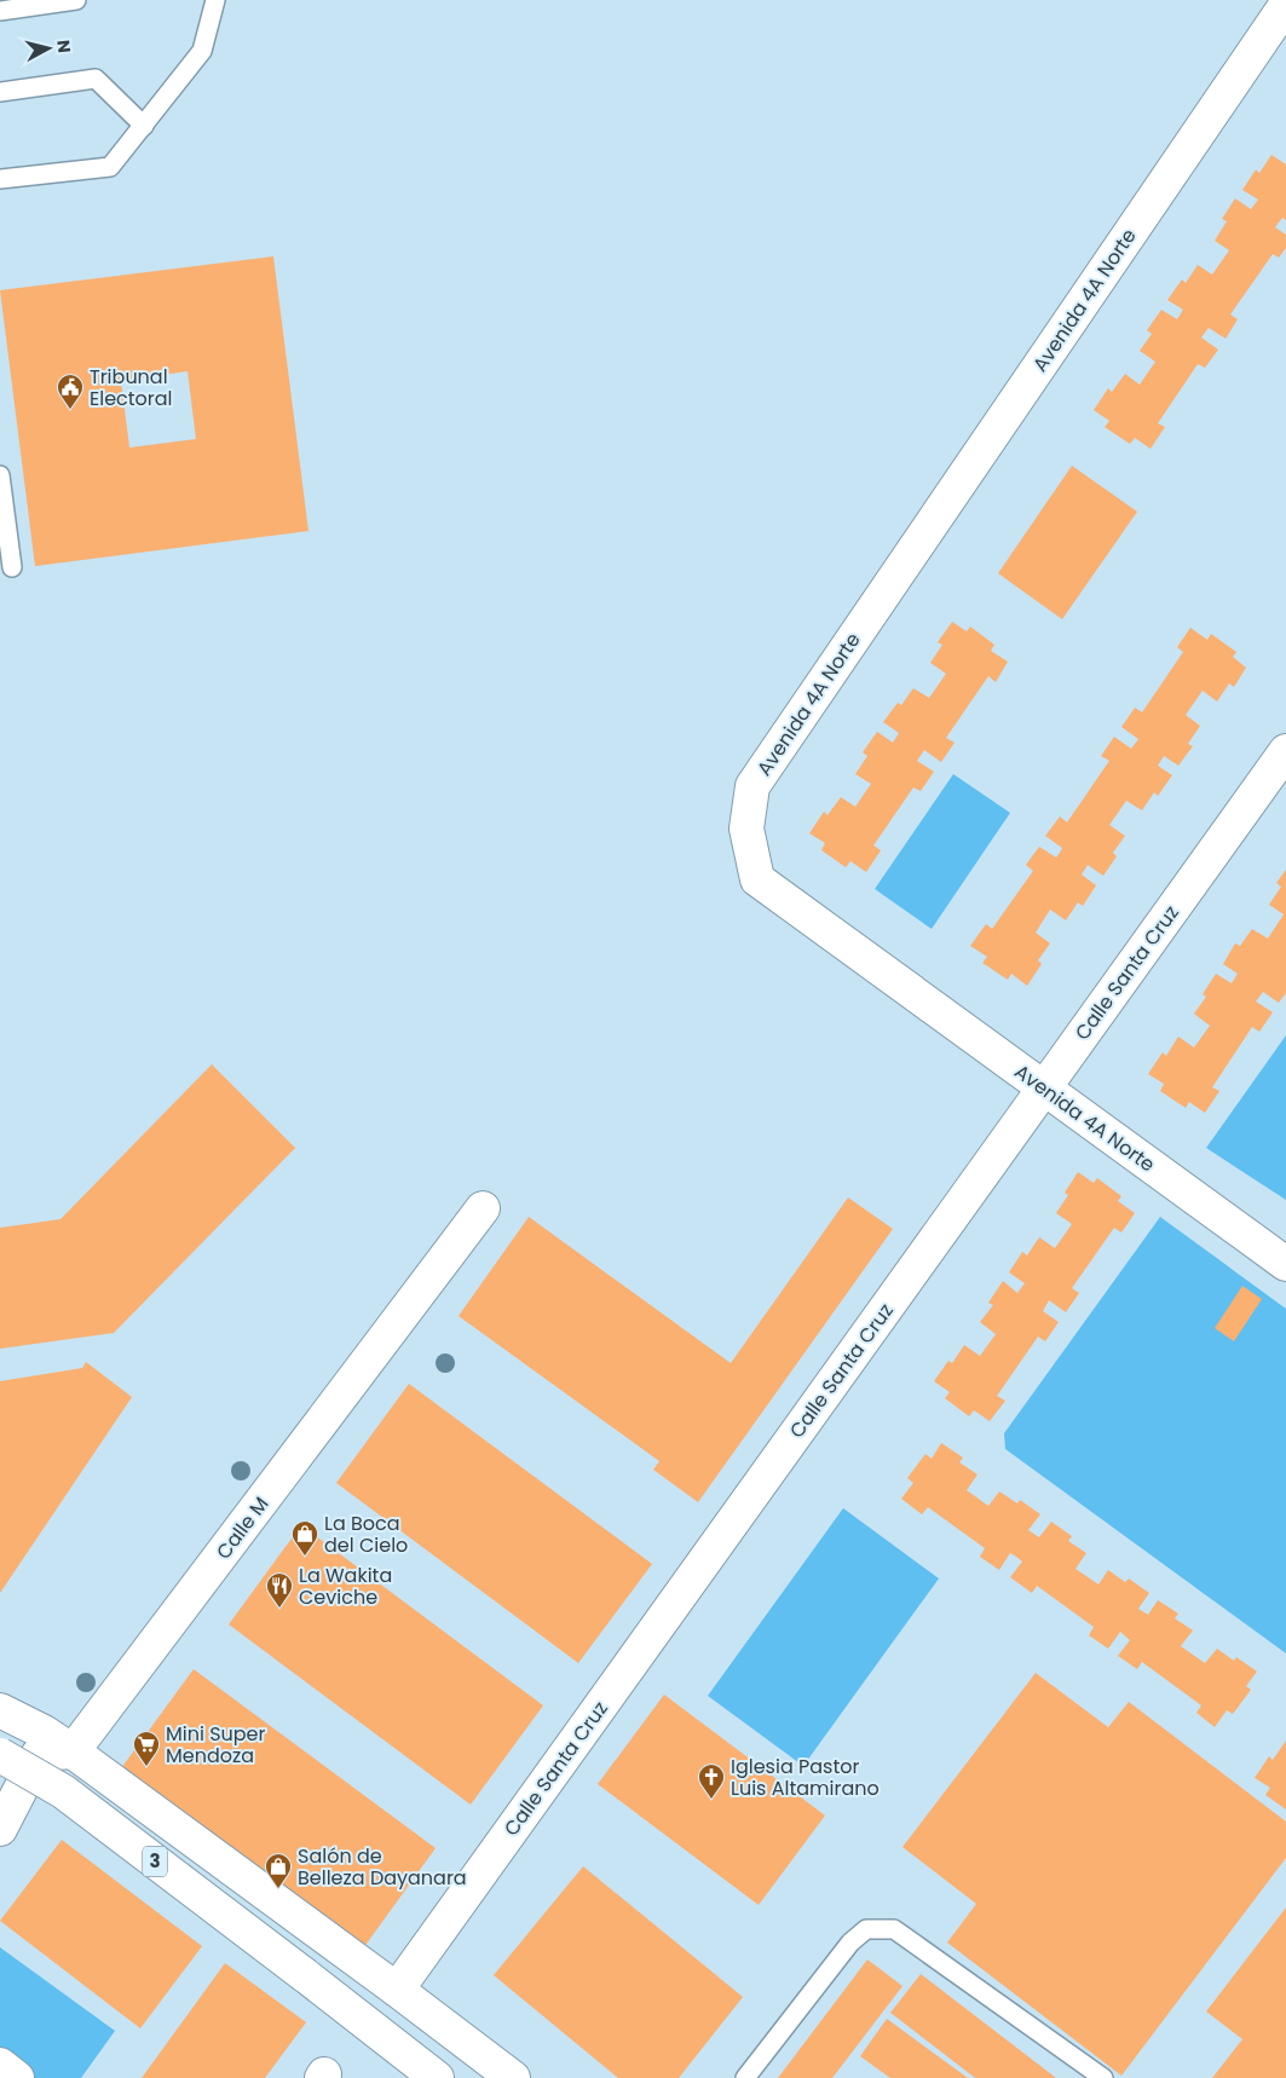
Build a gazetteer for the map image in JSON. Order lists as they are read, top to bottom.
{
  "streets": {
    "main road": [
      "Avenida 4A Norte",
      "Calle Santa Cruz",
      "Calle M",
      "3"
    ]
  },
  "crossings": [
    ["Avenida 4A Norte", "Calle Santa Cruz"]
  ],
  "places": {
    "public building": ["Tribunal Electoral"],
    "shop": ["La Boca del Cielo", "Salón de Belleza Dayanara"],
    "restaurant": ["La Wakita Ceviche"],
    "supermarket": ["Mini Super Mendoza"],
    "church": ["Iglesia Pastor Luis Altamirano"]
  },
  "north": "right"
}
